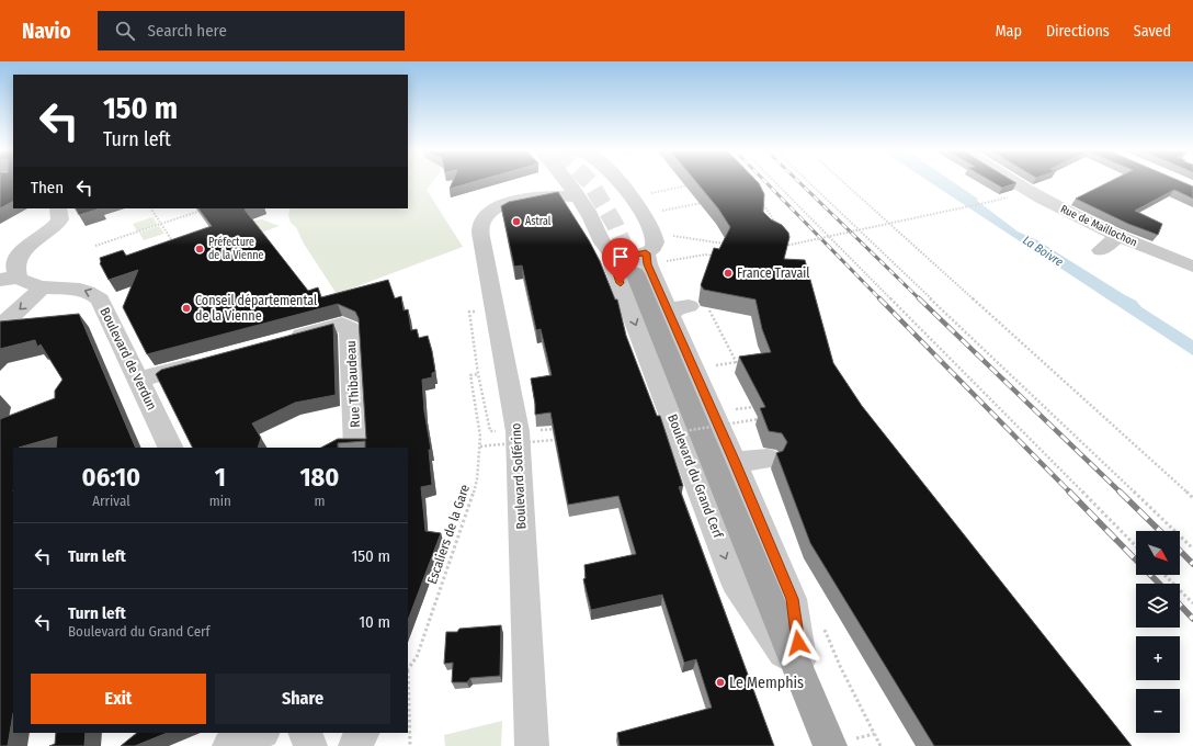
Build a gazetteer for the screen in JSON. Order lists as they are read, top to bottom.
{
  "streets": {
    "main road": ["Boulevard du Grand Cerf"],
    "street": [
      "Rue de Maillochon",
      "Boulevard de Verdun",
      "Rue Thibaudeau",
      "Boulevard Solférino"
    ],
    "path": ["Escaliers de la Gare"]
  },
  "crossings": [
    ["Boulevard Solférino", "Boulevard du Grand Cerf"]
  ],
  "one_way": ["Boulevard de Verdun"],
  "water": ["La Boivre"],
  "places": [
    "Astral",
    "Préfecture de la Vienne",
    "France Travail",
    "Conseil départemental de la Vienne",
    "Le Memphis"
  ],
  "north": "bottom right",
  "page": {
    "header": "Navio",
    "search": "Search here",
    "nav": ["Map", "Directions", "Saved"],
    "turn": ["150 m", "Turn left"],
    "then": "Then",
    "eta": [
      "06:10",
      "Arrival",
      "1",
      "min",
      "180",
      "m"
    ],
    "list": [
      {
        "name": "Turn left",
        "value": "150 m"
      },
      {
        "name": "Turn left",
        "note": "Boulevard du Grand Cerf",
        "value": "10 m"
      }
    ],
    "map_buttons": ["+", "−"],
    "buttons": ["Exit", "Share"]
  }
}
